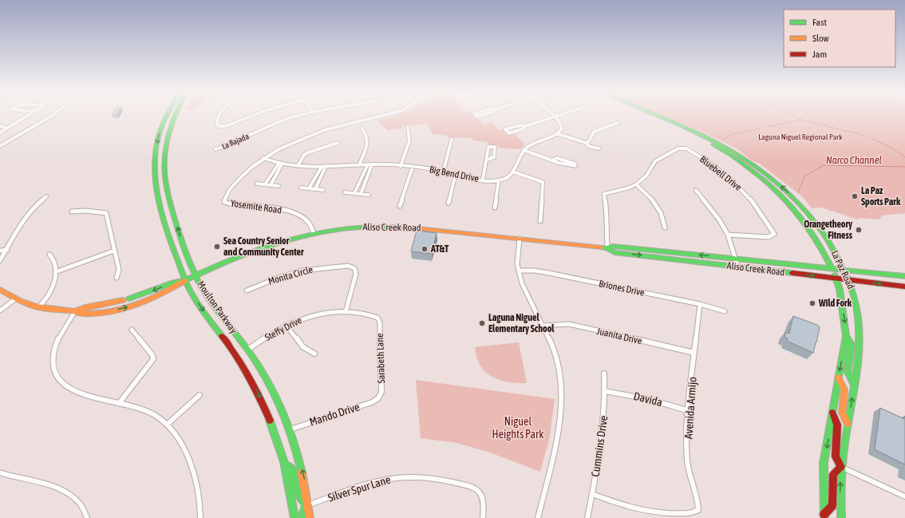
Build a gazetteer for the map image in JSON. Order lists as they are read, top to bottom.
{
  "streets": {
    "main road": ["Aliso Creek Road", "La Paz Road", "Moulton Parkway"],
    "street": [
      "La Bajada",
      "Bluebell Drive",
      "Big Bend Drive",
      "Yosemite Road",
      "Monita Circle",
      "Briones Drive",
      "Steffy Drive",
      "Juanita Drive",
      "Sarabeth Lane",
      "Davida",
      "Avenida Armijo",
      "Mando Drive",
      "Cummins Drive",
      "Silver Spur Lane"
    ]
  },
  "crossings": [
    ["Big Bend Drive", "Yosemite Road"],
    ["Yosemite Road", "Aliso Creek Road"],
    ["Aliso Creek Road", "La Paz Road"],
    ["Aliso Creek Road", "Moulton Parkway"],
    ["Monita Circle", "Steffy Drive"],
    ["Briones Drive", "Avenida Armijo"],
    ["Moulton Parkway", "Steffy Drive"],
    ["Moulton Parkway", "Mando Drive"],
    ["Moulton Parkway", "Silver Spur Lane"],
    ["Steffy Drive", "Sarabeth Lane"],
    ["Juanita Drive", "Avenida Armijo"],
    ["Sarabeth Lane", "Mando Drive"],
    ["Davida", "Avenida Armijo"],
    ["Davida", "Cummins Drive"],
    ["Avenida Armijo", "Cummins Drive"]
  ],
  "water": ["Narco Channel"],
  "parks": ["Laguna Niguel Regional Park", "Niguel Heights Park"],
  "places": [
    "La Paz Sports Park",
    "Orangetheory Fitness",
    "Sea Country Senior and Community Center",
    "AT&T",
    "Wild Fork",
    "Laguna Niguel Elementary School"
  ],
  "legend": ["Fast", "Slow", "Jam"]
}
